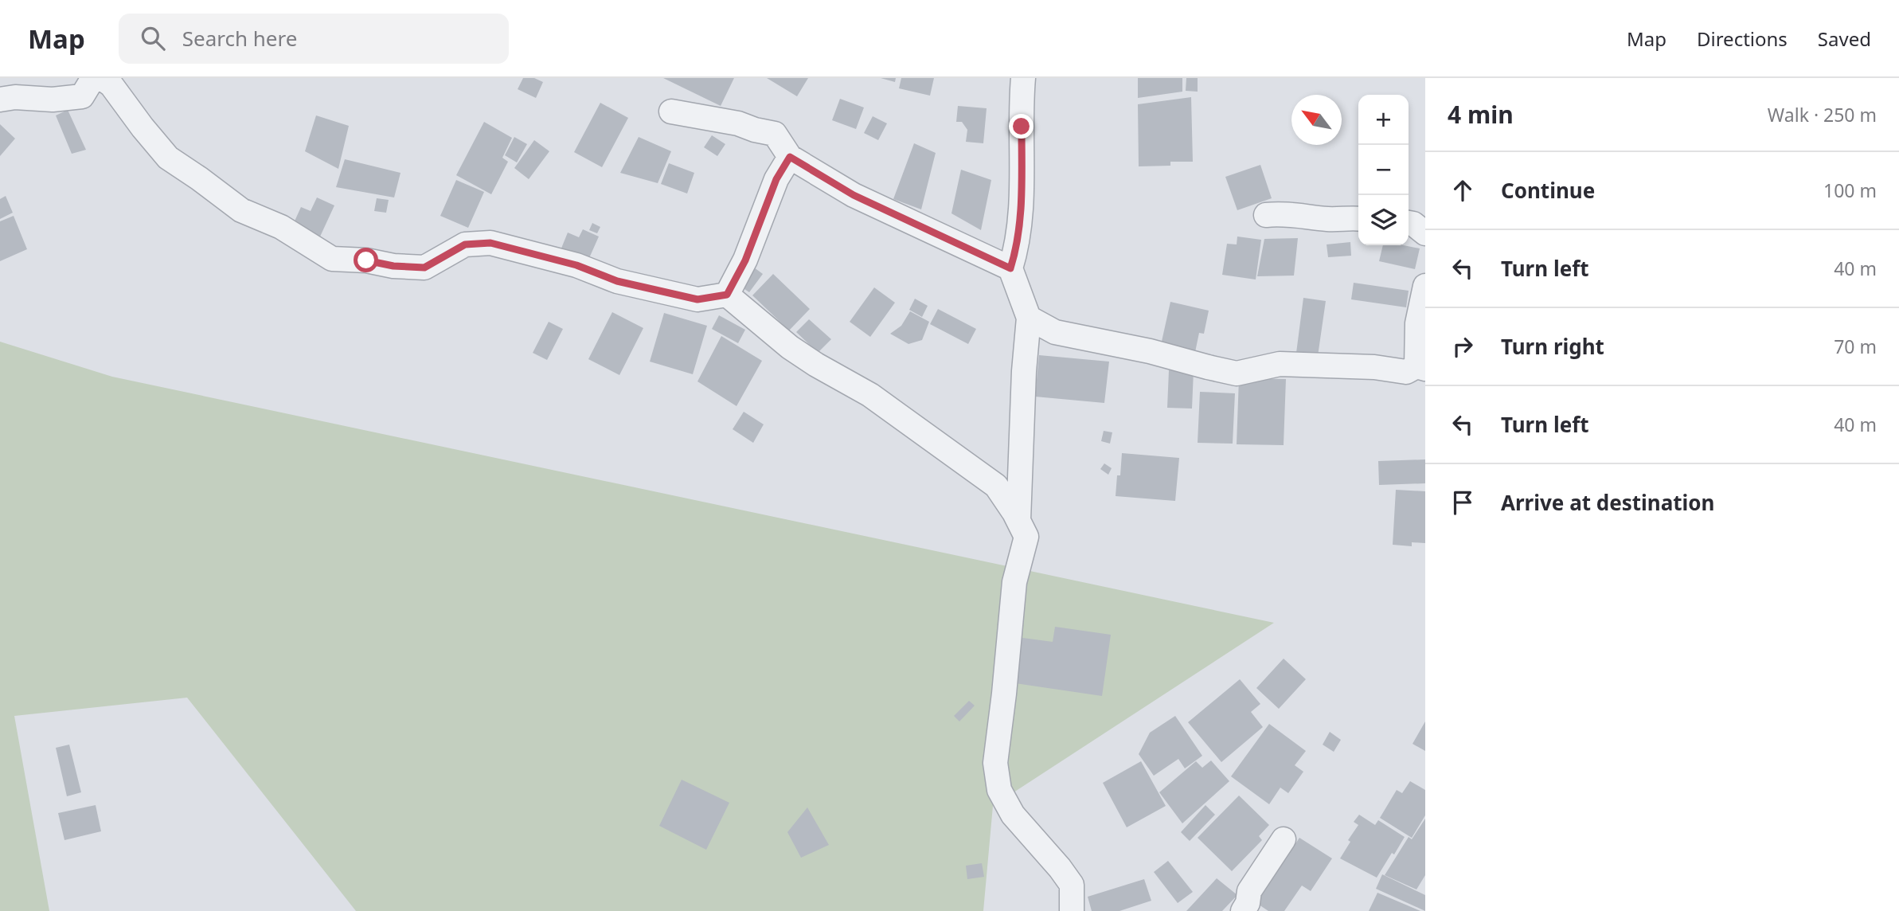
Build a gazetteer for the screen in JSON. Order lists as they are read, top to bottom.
{
  "north": "top left",
  "page": {
    "header": "Map",
    "search": "Search here",
    "nav": ["Map", "Directions", "Saved"],
    "heading": ["4 min", "Walk · 250 m"],
    "map_buttons": ["+", "−"],
    "list": [
      ["Continue", "100 m"],
      ["Turn left", "40 m"],
      ["Turn right", "70 m"],
      ["Turn left", "40 m"],
      "Arrive at destination"
    ]
  }
}
